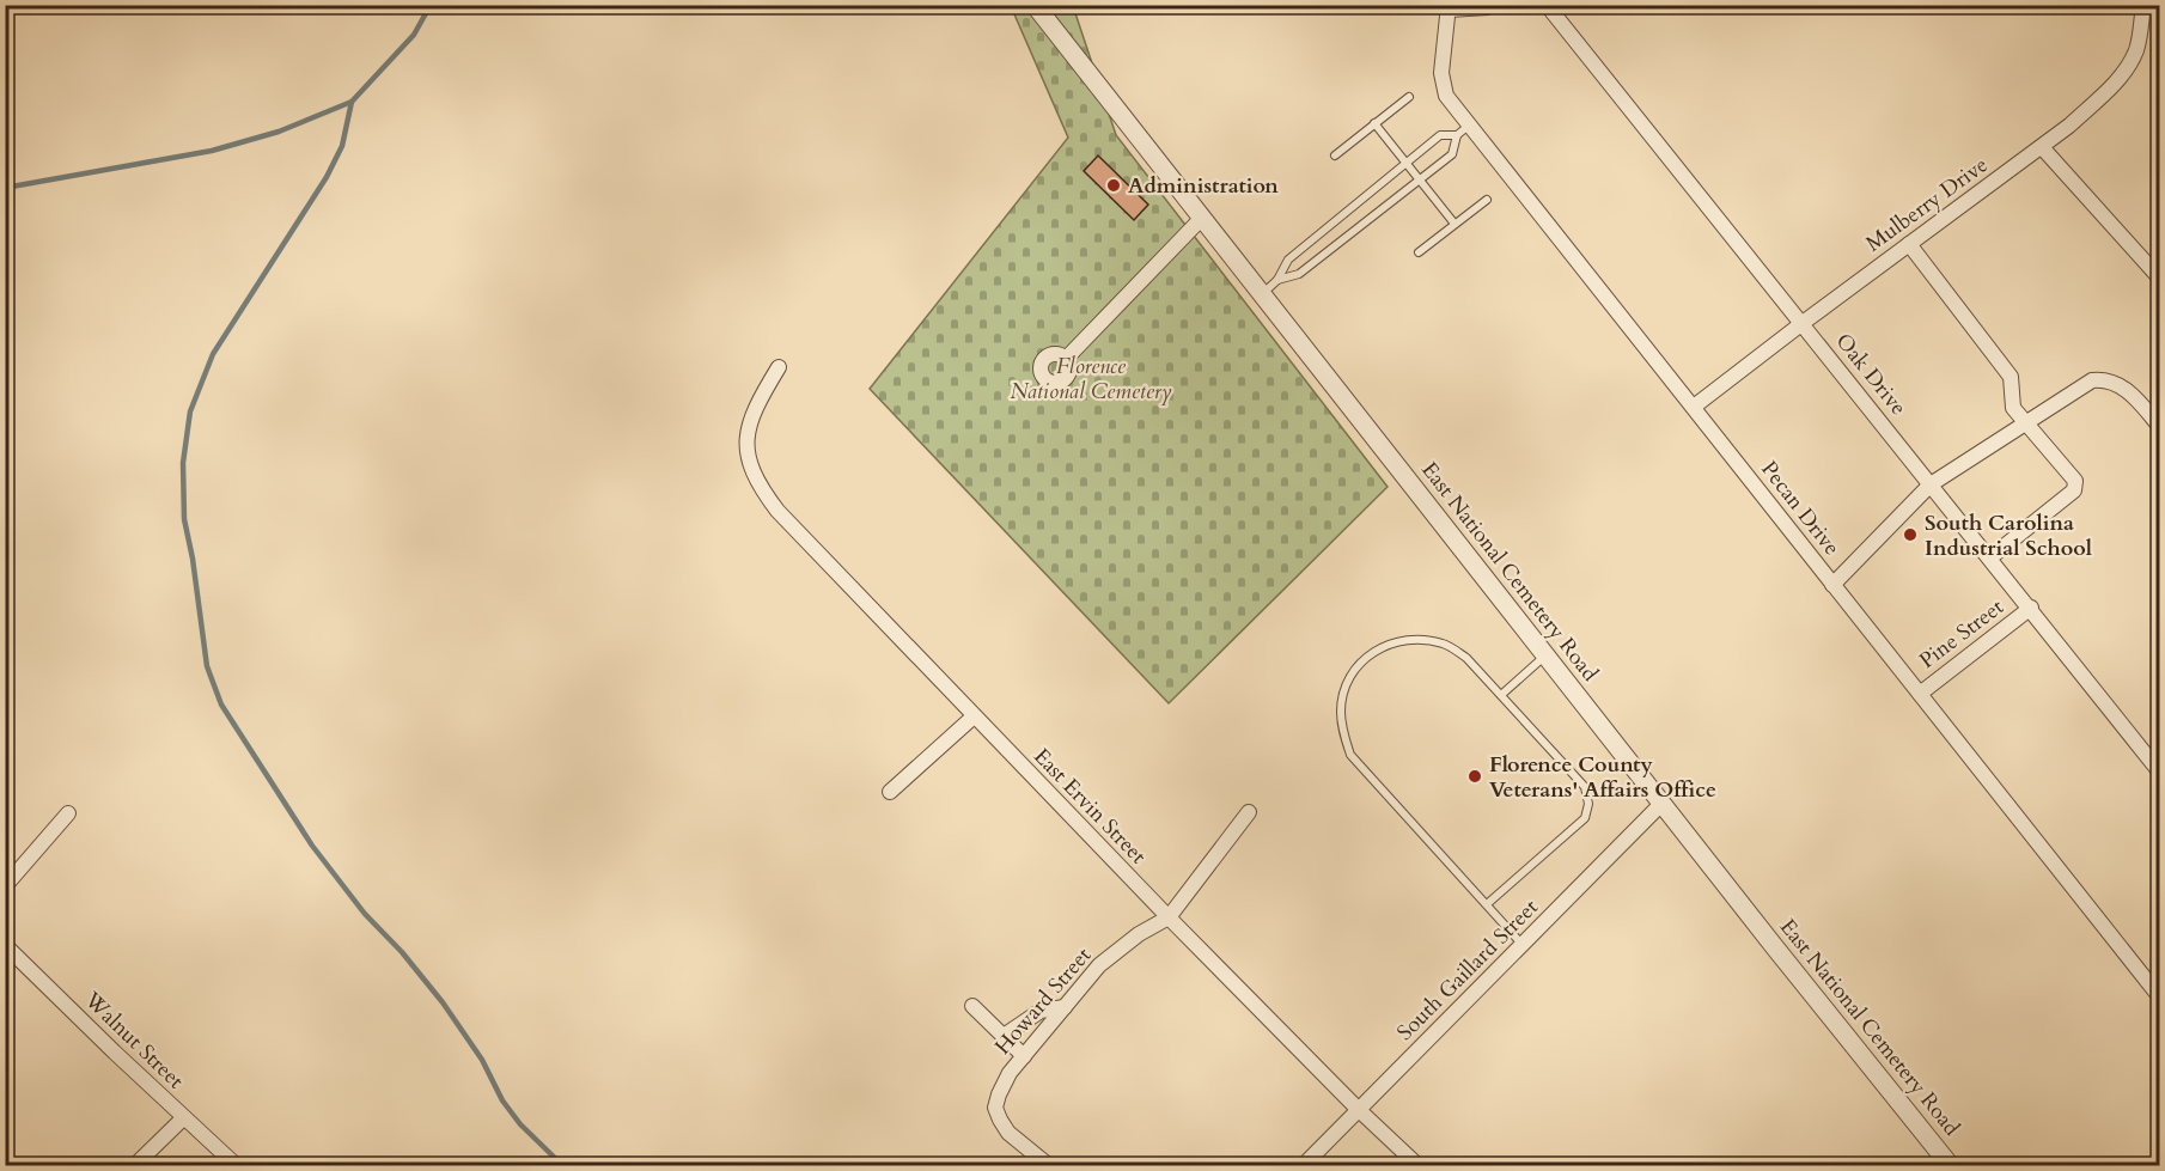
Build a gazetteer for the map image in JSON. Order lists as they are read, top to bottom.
{
  "streets": {
    "street": [
      "Mulberry Drive",
      "Oak Drive",
      "Pecan Drive",
      "East National Cemetery Road",
      "Pine Street",
      "East Ervin Street",
      "South Gaillard Street",
      "Howard Street",
      "Walnut Street"
    ]
  },
  "crossings": [
    ["Mulberry Drive", "Oak Drive"],
    ["Mulberry Drive", "Pecan Drive"],
    ["Oak Drive", "Pine Street"],
    ["Pecan Drive", "Pine Street"],
    ["East National Cemetery Road", "South Gaillard Street"],
    ["East Ervin Street", "South Gaillard Street"],
    ["East Ervin Street", "Howard Street"]
  ],
  "parks": ["Florence National Cemetery"],
  "places": ["Administration", "South Carolina Industrial School", "Florence County Veterans' Affairs Office"]
}
